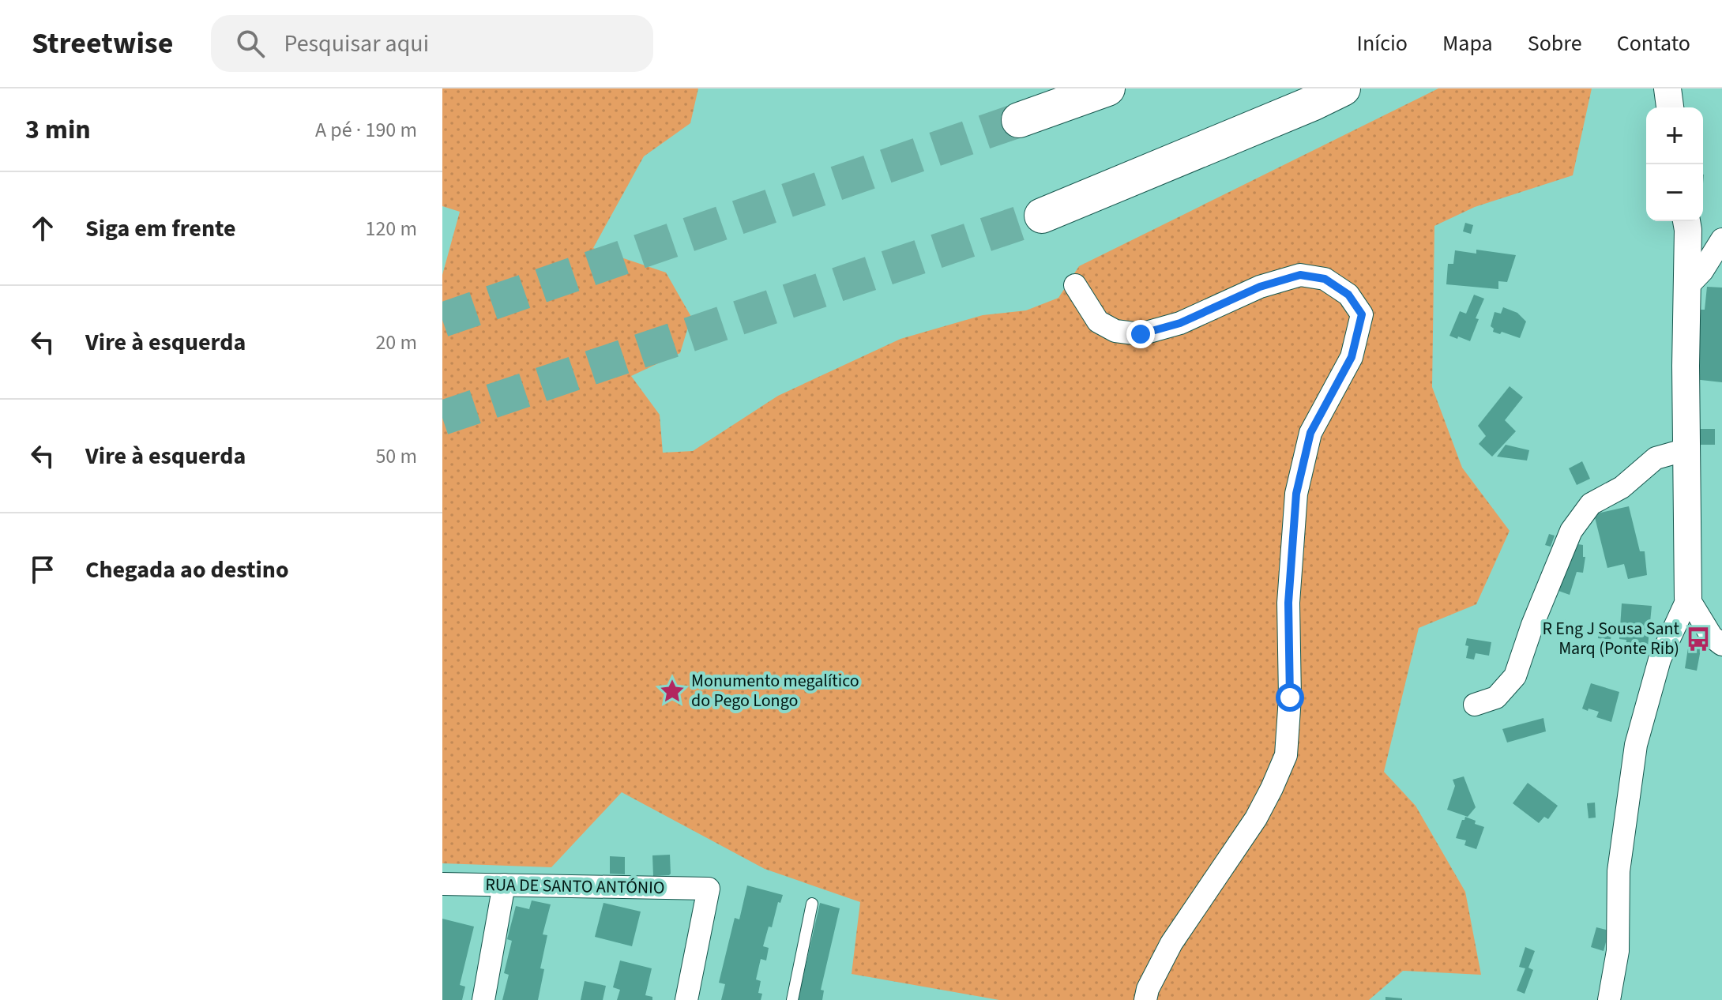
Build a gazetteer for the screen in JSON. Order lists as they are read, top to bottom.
{
  "streets": {
    "street": ["RUA DE SANTO ANTÓNIO"]
  },
  "places": {
    "bus stop": ["R Eng J Sousa Sant Marq (Ponte Rib)"],
    "place": ["Monumento megalítico do Pego Longo"]
  },
  "page": {
    "header": "Streetwise",
    "search": "Pesquisar aqui",
    "nav": [
      "Início",
      "Mapa",
      "Sobre",
      "Contato"
    ],
    "heading": ["3 min", "A pé · 190 m"],
    "map_buttons": ["+", "−"],
    "list": [
      ["Siga em frente", "120 m"],
      ["Vire à esquerda", "20 m"],
      ["Vire à esquerda", "50 m"],
      "Chegada ao destino"
    ]
  }
}
